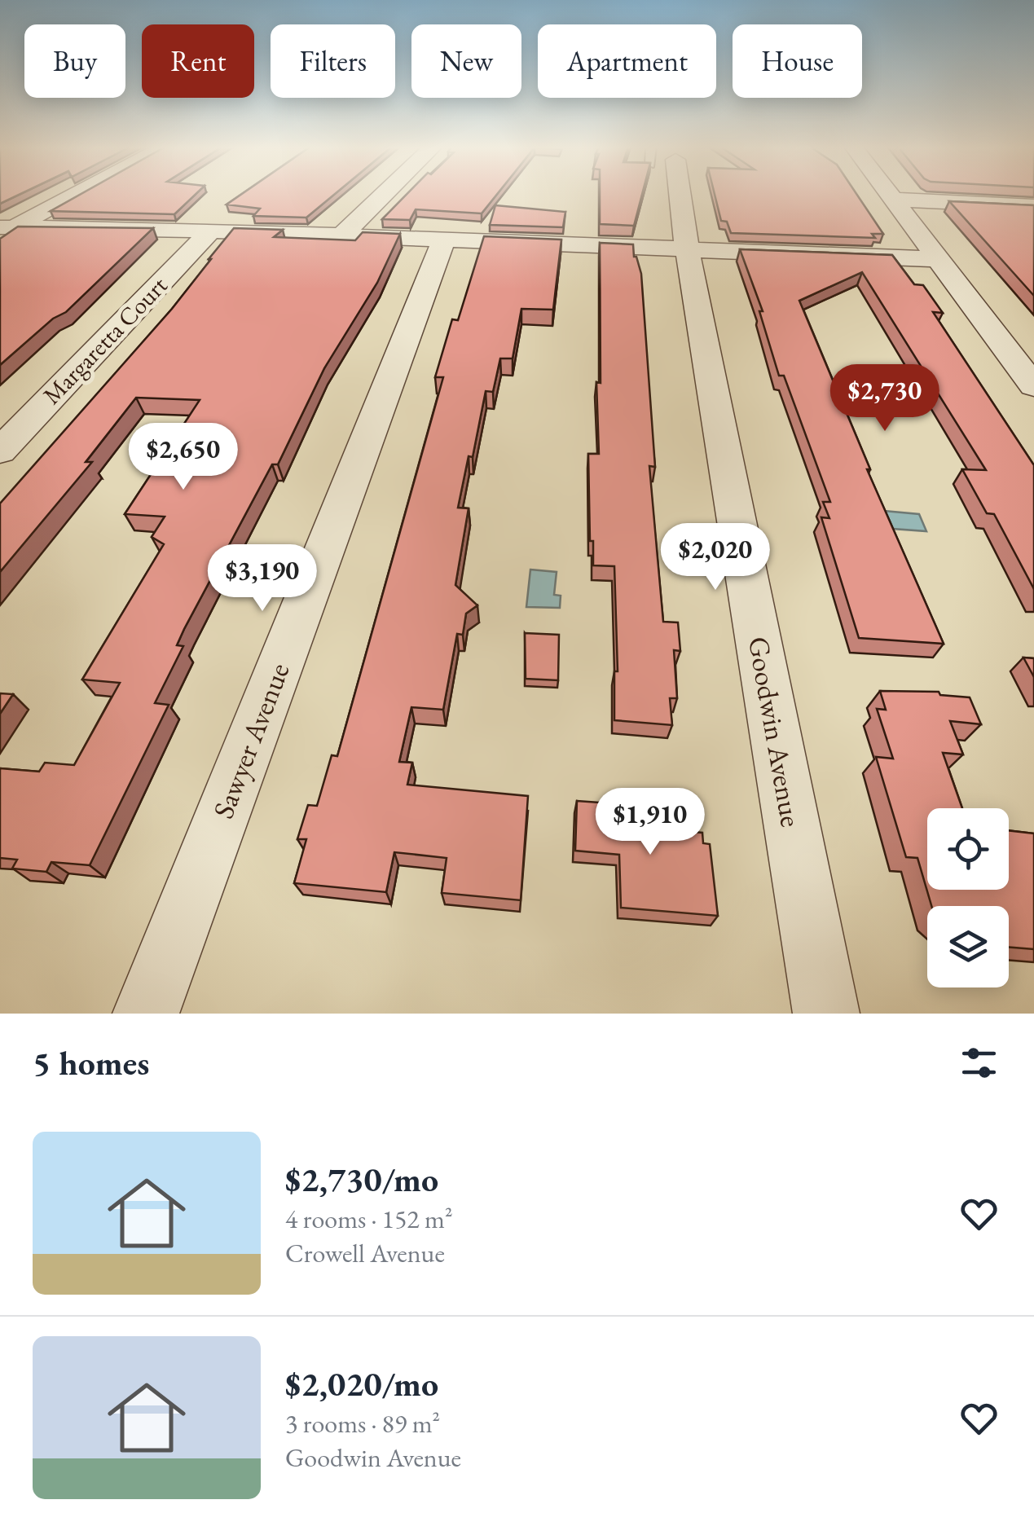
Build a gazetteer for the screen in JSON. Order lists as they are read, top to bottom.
{
  "streets": {
    "street": ["Margaretta Court", "Goodwin Avenue", "Sawyer Avenue"]
  },
  "page": {
    "chip": [
      "Buy",
      "Rent",
      "Filters",
      "New",
      "Apartment",
      "House"
    ],
    "price": [
      "$2,730",
      "$2,650",
      "$2,020",
      "$3,190",
      "$1,910"
    ],
    "heading": "5 homes",
    "list": [
      {
        "name": "$2,730/mo",
        "note": "4 rooms · 152 m² · Crowell Avenue"
      },
      {
        "name": "$2,020/mo",
        "note": "3 rooms · 89 m² · Goodwin Avenue"
      }
    ]
  }
}
